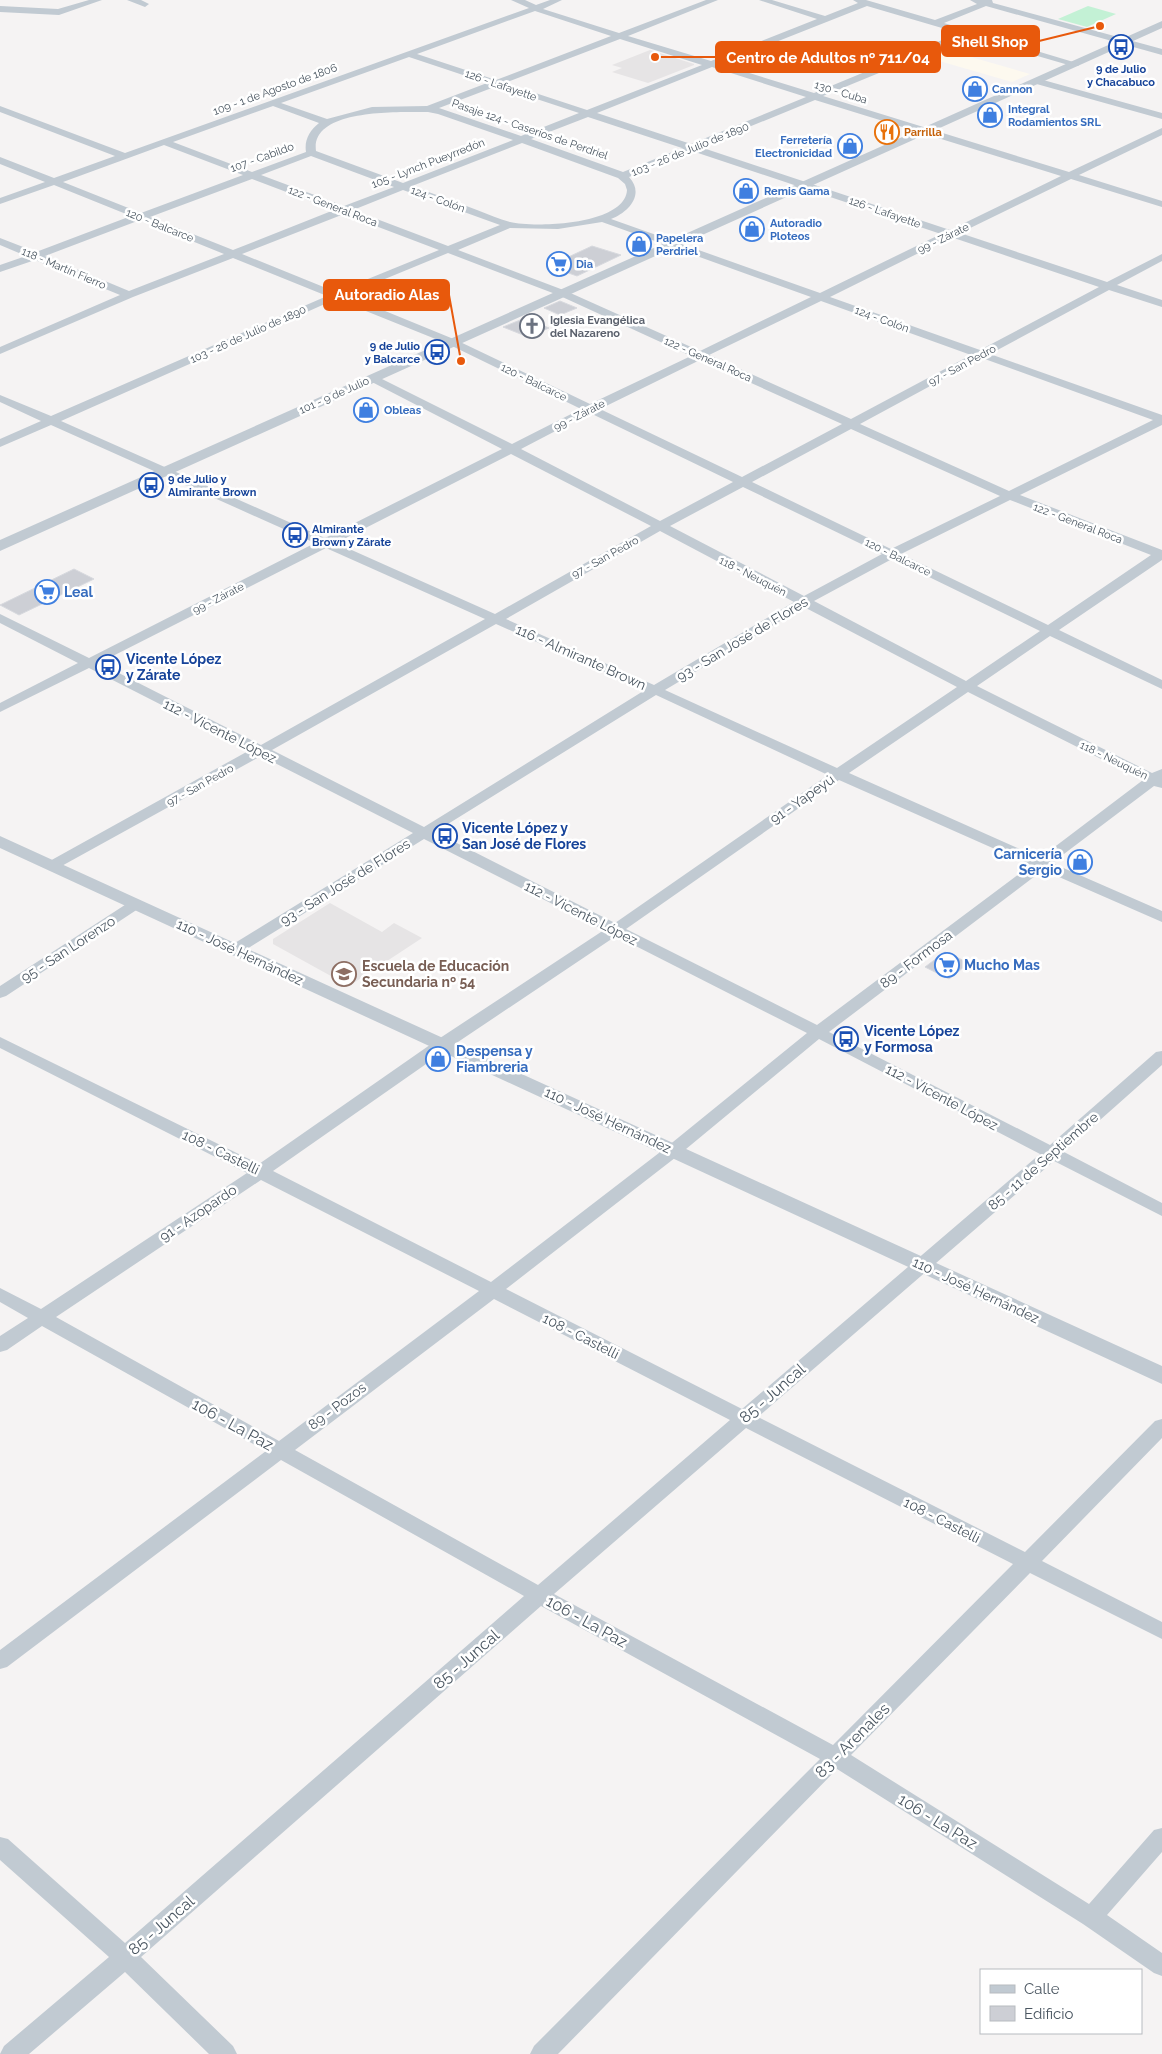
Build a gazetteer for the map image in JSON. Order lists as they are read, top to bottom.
{
  "streets": {
    "street": [
      "126 - Lafayette",
      "109 - 1 de Agosto de 1806",
      "130 - Cuba",
      "Pasaje 124 - Caseríos de Perdriel",
      "103 - 26 de Julio de 1890",
      "107 - Cabildo",
      "105 - Lynch Pueyrredón",
      "124 - Colón",
      "122 - General Roca",
      "120 - Balcarce",
      "99 - Zárate",
      "118 - Martín Fierro",
      "97 - San Pedro",
      "101 - 9 de Julio",
      "118 - Neuquén",
      "93 - San José de Flores",
      "116 - Almirante Brown",
      "112 - Vicente López",
      "91 - Yapeyú",
      "95 - San Lorenzo",
      "110 - José Hernández",
      "89 - Formosa",
      "108 - Castelli",
      "85 - 11 de Septiembre",
      "91 - Azopardo",
      "85 - Juncal",
      "89 - Pozos",
      "106 - La Paz",
      "83 - Arenales"
    ]
  },
  "crossings": [
    ["126 - Lafayette", "109 - 1 de Agosto de 1806"],
    ["126 - Lafayette", "103 - 26 de Julio de 1890"],
    ["126 - Lafayette", "105 - Lynch Pueyrredón"],
    ["126 - Lafayette", "99 - Zárate"],
    ["126 - Lafayette", "97 - San Pedro"],
    ["126 - Lafayette", "101 - 9 de Julio"],
    ["109 - 1 de Agosto de 1806", "130 - Cuba"],
    ["109 - 1 de Agosto de 1806", "122 - General Roca"],
    ["109 - 1 de Agosto de 1806", "120 - Balcarce"],
    ["130 - Cuba", "103 - 26 de Julio de 1890"],
    ["130 - Cuba", "105 - Lynch Pueyrredón"],
    ["130 - Cuba", "99 - Zárate"],
    ["130 - Cuba", "101 - 9 de Julio"],
    ["Pasaje 124 - Caseríos de Perdriel", "103 - 26 de Julio de 1890"],
    ["Pasaje 124 - Caseríos de Perdriel", "105 - Lynch Pueyrredón"],
    ["103 - 26 de Julio de 1890", "124 - Colón"],
    ["103 - 26 de Julio de 1890", "122 - General Roca"],
    ["103 - 26 de Julio de 1890", "120 - Balcarce"],
    ["103 - 26 de Julio de 1890", "116 - Almirante Brown"],
    ["107 - Cabildo", "124 - Colón"],
    ["107 - Cabildo", "122 - General Roca"],
    ["107 - Cabildo", "120 - Balcarce"],
    ["107 - Cabildo", "118 - Martín Fierro"],
    ["105 - Lynch Pueyrredón", "124 - Colón"],
    ["105 - Lynch Pueyrredón", "122 - General Roca"],
    ["105 - Lynch Pueyrredón", "120 - Balcarce"],
    ["105 - Lynch Pueyrredón", "118 - Martín Fierro"],
    ["124 - Colón", "99 - Zárate"],
    ["124 - Colón", "97 - San Pedro"],
    ["124 - Colón", "101 - 9 de Julio"],
    ["124 - Colón", "93 - San José de Flores"],
    ["122 - General Roca", "99 - Zárate"],
    ["122 - General Roca", "97 - San Pedro"],
    ["122 - General Roca", "101 - 9 de Julio"],
    ["122 - General Roca", "93 - San José de Flores"],
    ["122 - General Roca", "91 - Yapeyú"],
    ["120 - Balcarce", "99 - Zárate"],
    ["120 - Balcarce", "97 - San Pedro"],
    ["120 - Balcarce", "101 - 9 de Julio"],
    ["120 - Balcarce", "93 - San José de Flores"],
    ["120 - Balcarce", "91 - Yapeyú"],
    ["99 - Zárate", "118 - Neuquén"],
    ["99 - Zárate", "116 - Almirante Brown"],
    ["99 - Zárate", "112 - Vicente López"],
    ["97 - San Pedro", "118 - Neuquén"],
    ["97 - San Pedro", "116 - Almirante Brown"],
    ["97 - San Pedro", "112 - Vicente López"],
    ["97 - San Pedro", "110 - José Hernández"],
    ["101 - 9 de Julio", "118 - Neuquén"],
    ["101 - 9 de Julio", "116 - Almirante Brown"],
    ["118 - Neuquén", "93 - San José de Flores"],
    ["118 - Neuquén", "91 - Yapeyú"],
    ["118 - Neuquén", "89 - Formosa"],
    ["93 - San José de Flores", "116 - Almirante Brown"],
    ["93 - San José de Flores", "112 - Vicente López"],
    ["93 - San José de Flores", "110 - José Hernández"],
    ["116 - Almirante Brown", "91 - Yapeyú"],
    ["116 - Almirante Brown", "89 - Formosa"],
    ["112 - Vicente López", "91 - Yapeyú"],
    ["112 - Vicente López", "89 - Formosa"],
    ["112 - Vicente López", "85 - 11 de Septiembre"],
    ["91 - Yapeyú", "110 - José Hernández"],
    ["91 - Yapeyú", "91 - Azopardo"],
    ["95 - San Lorenzo", "110 - José Hernández"],
    ["110 - José Hernández", "89 - Formosa"],
    ["110 - José Hernández", "85 - 11 de Septiembre"],
    ["110 - José Hernández", "91 - Azopardo"],
    ["110 - José Hernández", "85 - Juncal"],
    ["110 - José Hernández", "89 - Pozos"],
    ["89 - Formosa", "89 - Pozos"],
    ["108 - Castelli", "91 - Azopardo"],
    ["108 - Castelli", "85 - Juncal"],
    ["108 - Castelli", "89 - Pozos"],
    ["108 - Castelli", "83 - Arenales"],
    ["85 - 11 de Septiembre", "85 - Juncal"],
    ["91 - Azopardo", "106 - La Paz"],
    ["85 - Juncal", "106 - La Paz"],
    ["89 - Pozos", "106 - La Paz"],
    ["106 - La Paz", "83 - Arenales"]
  ],
  "places": {
    "other": ["Shell Shop", "Centro de Adultos nº 711/04", "Autoradio Alas"],
    "bus stop": [
      "9 de Julio y Chacabuco",
      "9 de Julio y Balcarce",
      "9 de Julio y Almirante Brown",
      "Almirante Brown y Zárate",
      "Vicente López y Zárate",
      "Vicente López y San José de Flores",
      "Vicente López y Formosa"
    ],
    "shop": [
      "Cannon",
      "Integral Rodamientos SRL",
      "Ferretería Electronicidad",
      "Remis Gama",
      "Autoradio Ploteos",
      "Papelera Perdriel",
      "Obleas",
      "Carnicería Sergio",
      "Despensa y Fiambreria"
    ],
    "restaurant": ["Parrilla"],
    "supermarket": ["Dia", "Leal", "Mucho Mas"],
    "church": ["Iglesia Evangélica del Nazareno"],
    "school or university": ["Escuela de Educación Secundaria nº 54"]
  },
  "legend": ["Calle", "Edificio"]
}
